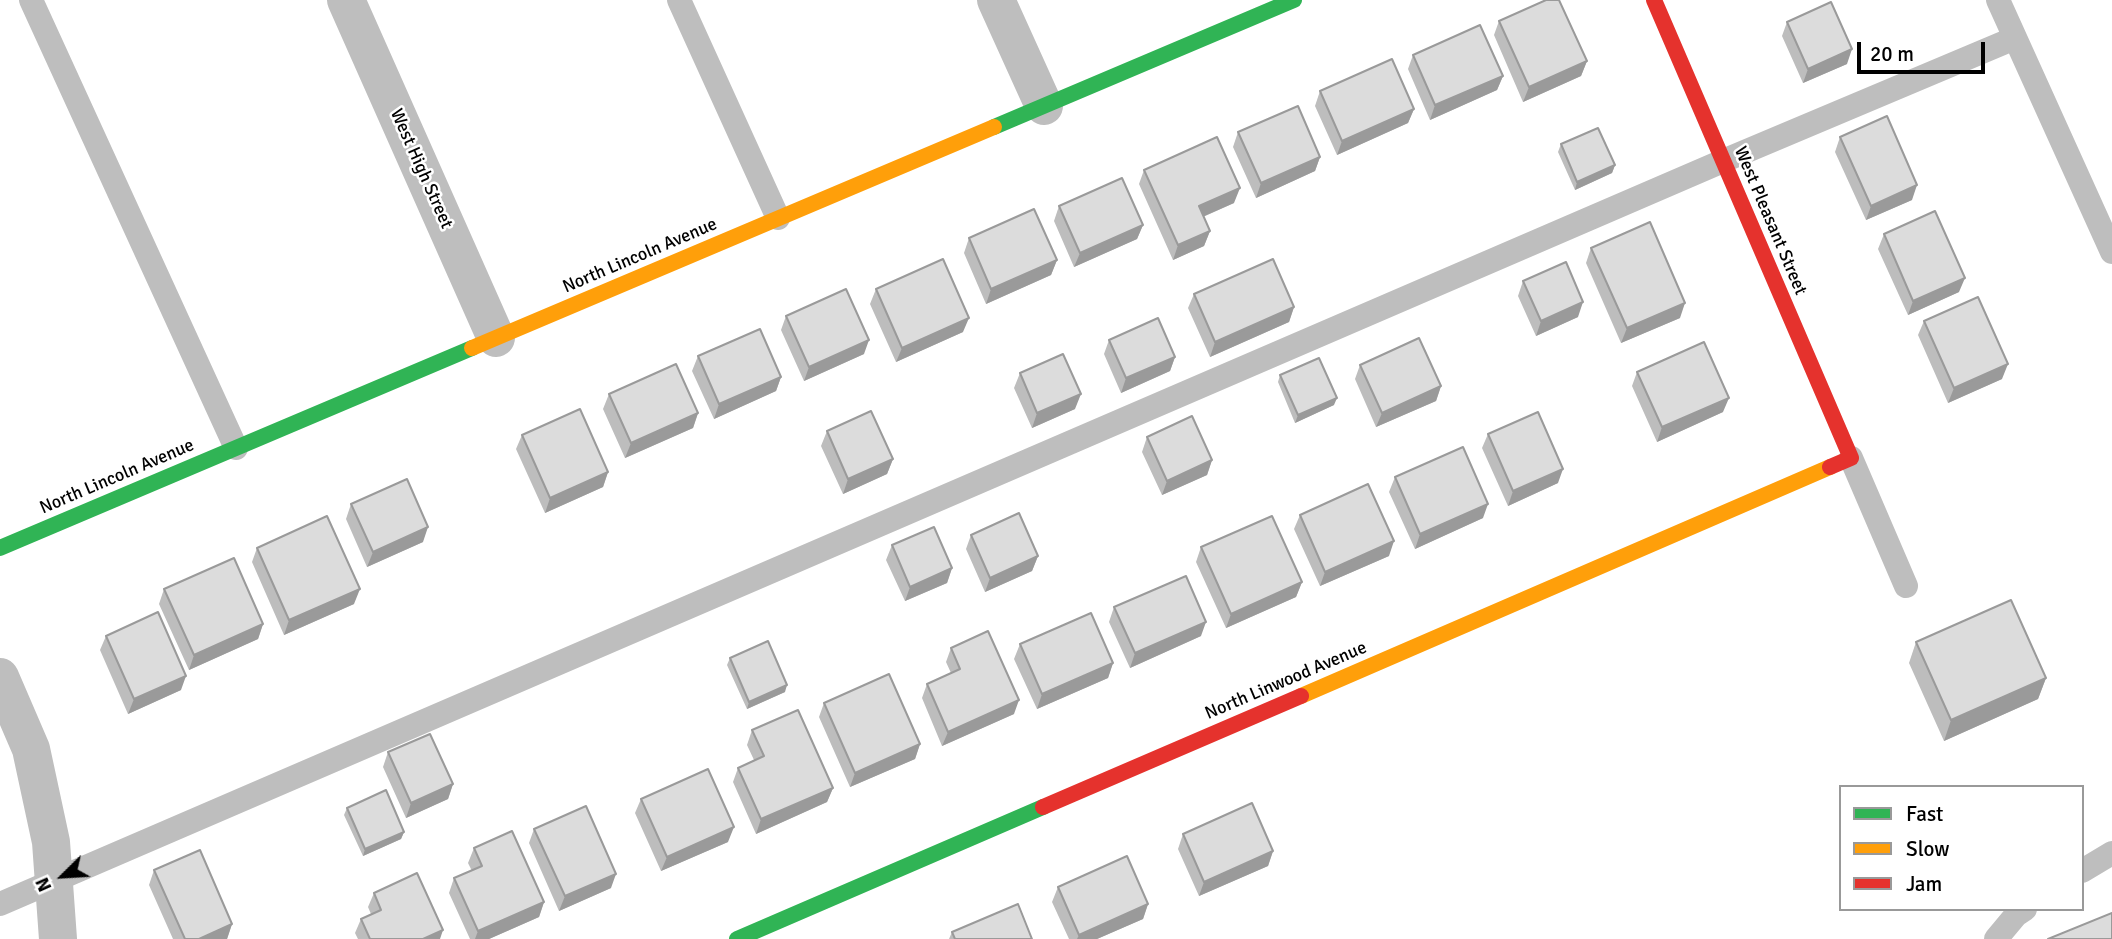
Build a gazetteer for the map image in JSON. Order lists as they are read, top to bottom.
{
  "streets": {
    "street": [
      "West High Street",
      "West Pleasant Street",
      "North Lincoln Avenue",
      "North Linwood Avenue"
    ]
  },
  "crossings": [
    ["West High Street", "North Lincoln Avenue"],
    ["West Pleasant Street", "North Linwood Avenue"]
  ],
  "legend": ["Fast", "Slow", "Jam"],
  "scale_bar": "20 m",
  "north": "bottom left"
}
